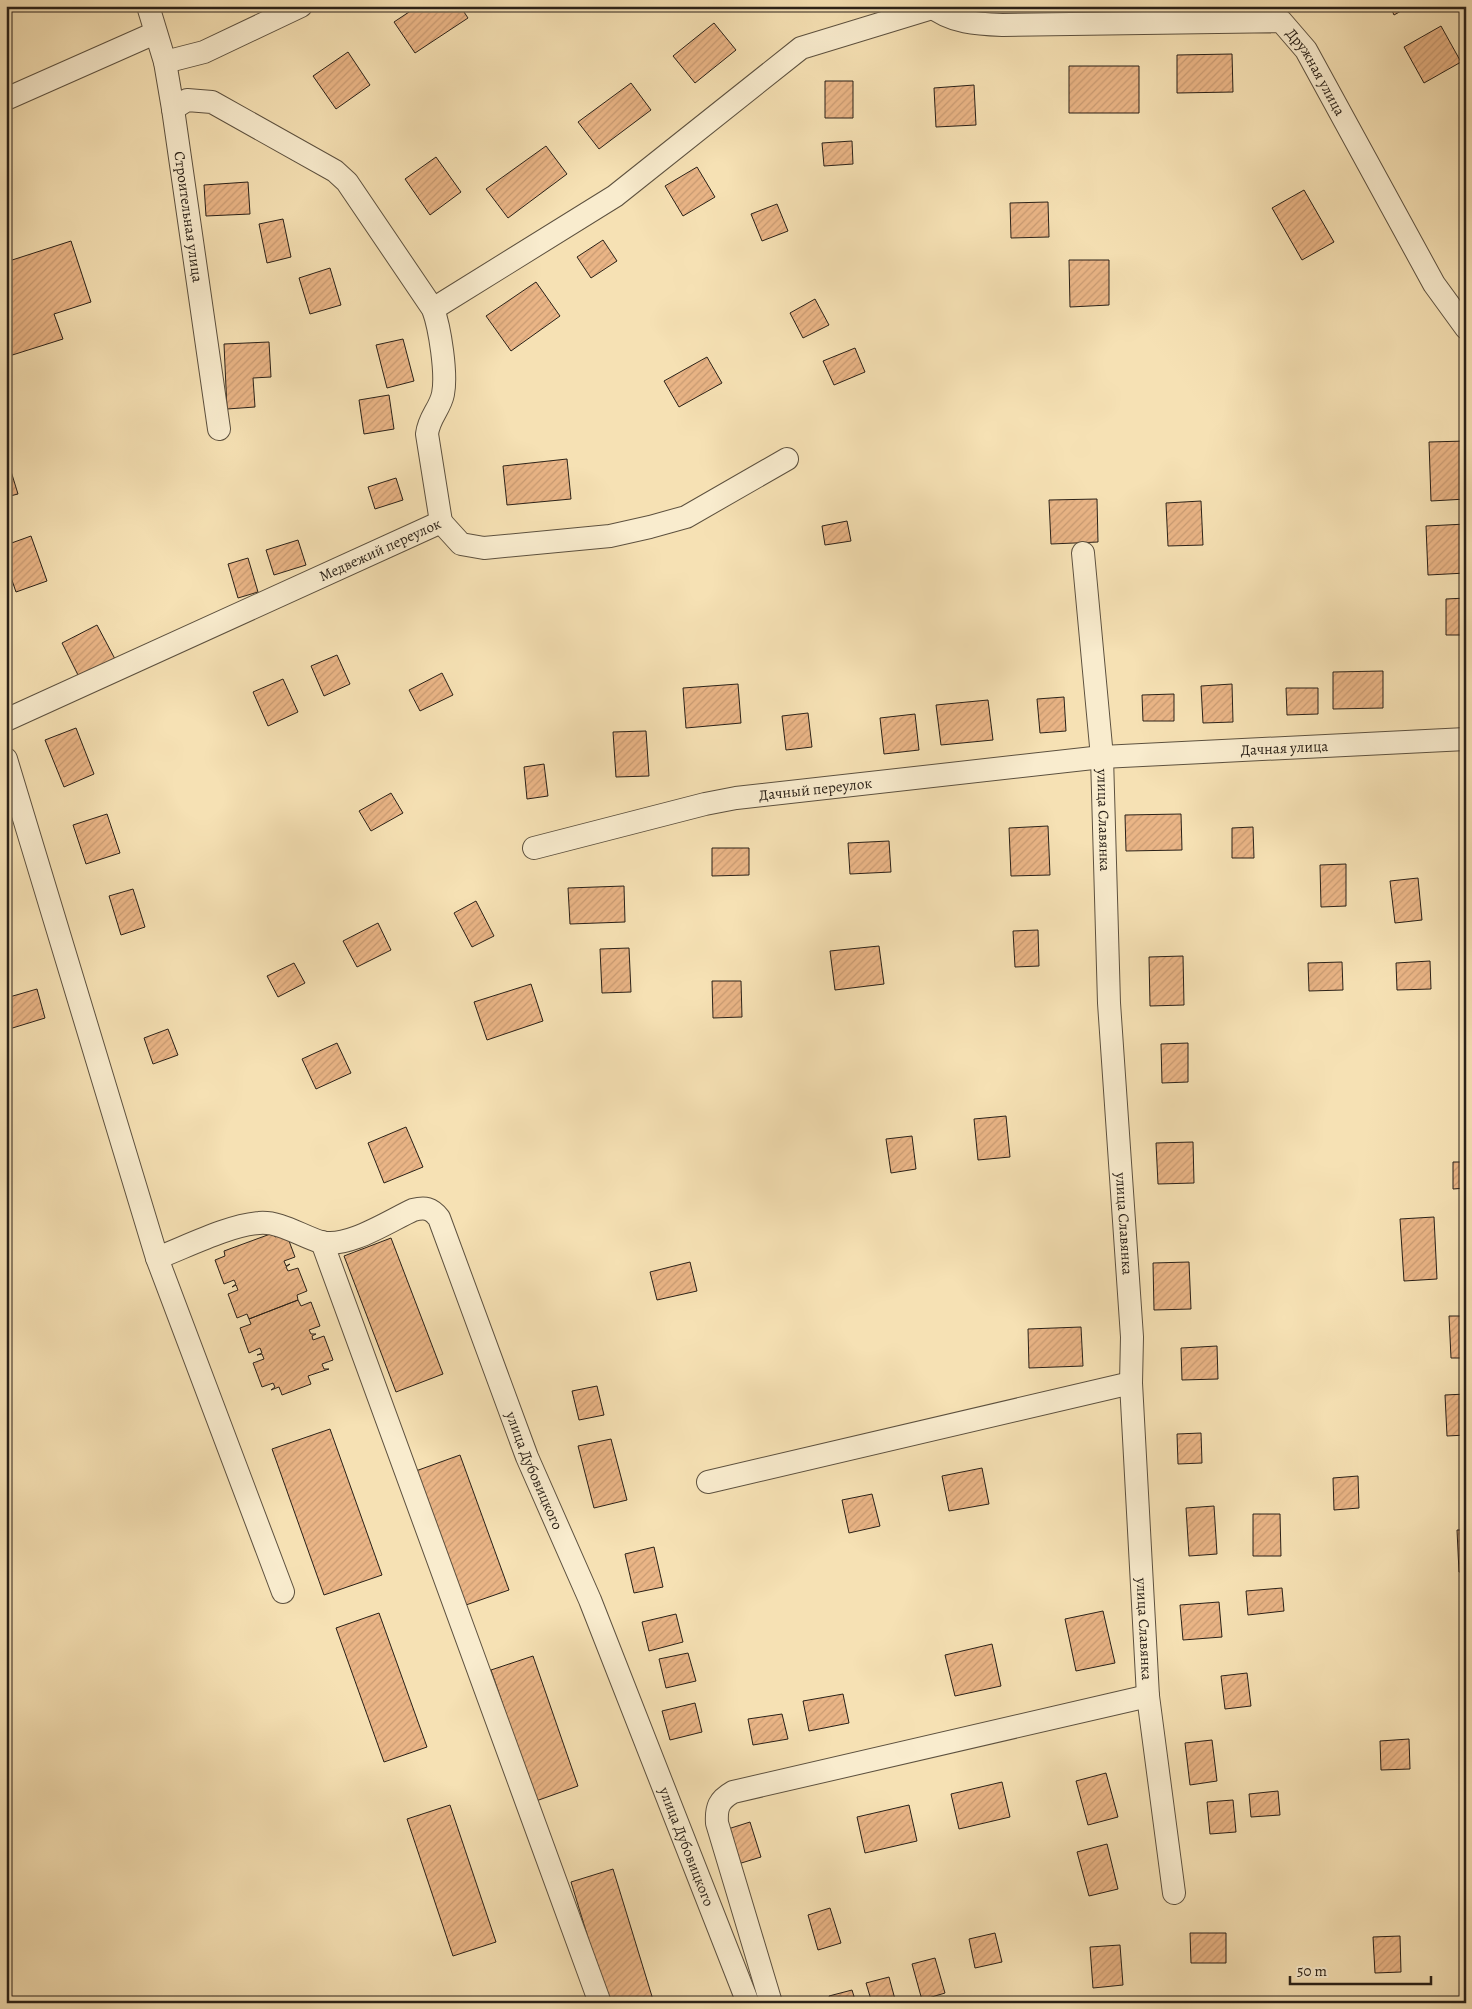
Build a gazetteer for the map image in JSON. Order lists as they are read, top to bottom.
{
  "streets": {
    "street": [
      "Дружная улица",
      "Строительная улица",
      "Медвежий переулок",
      "Дачная улица",
      "Дачный переулок",
      "улица Славянка",
      "улица Дубовицкого"
    ]
  },
  "crossings": [
    ["Дачная улица", "Дачный переулок"],
    ["Дачная улица", "улица Славянка"],
    ["Дачный переулок", "улица Славянка"]
  ],
  "scale_bar": "50 m"
}
